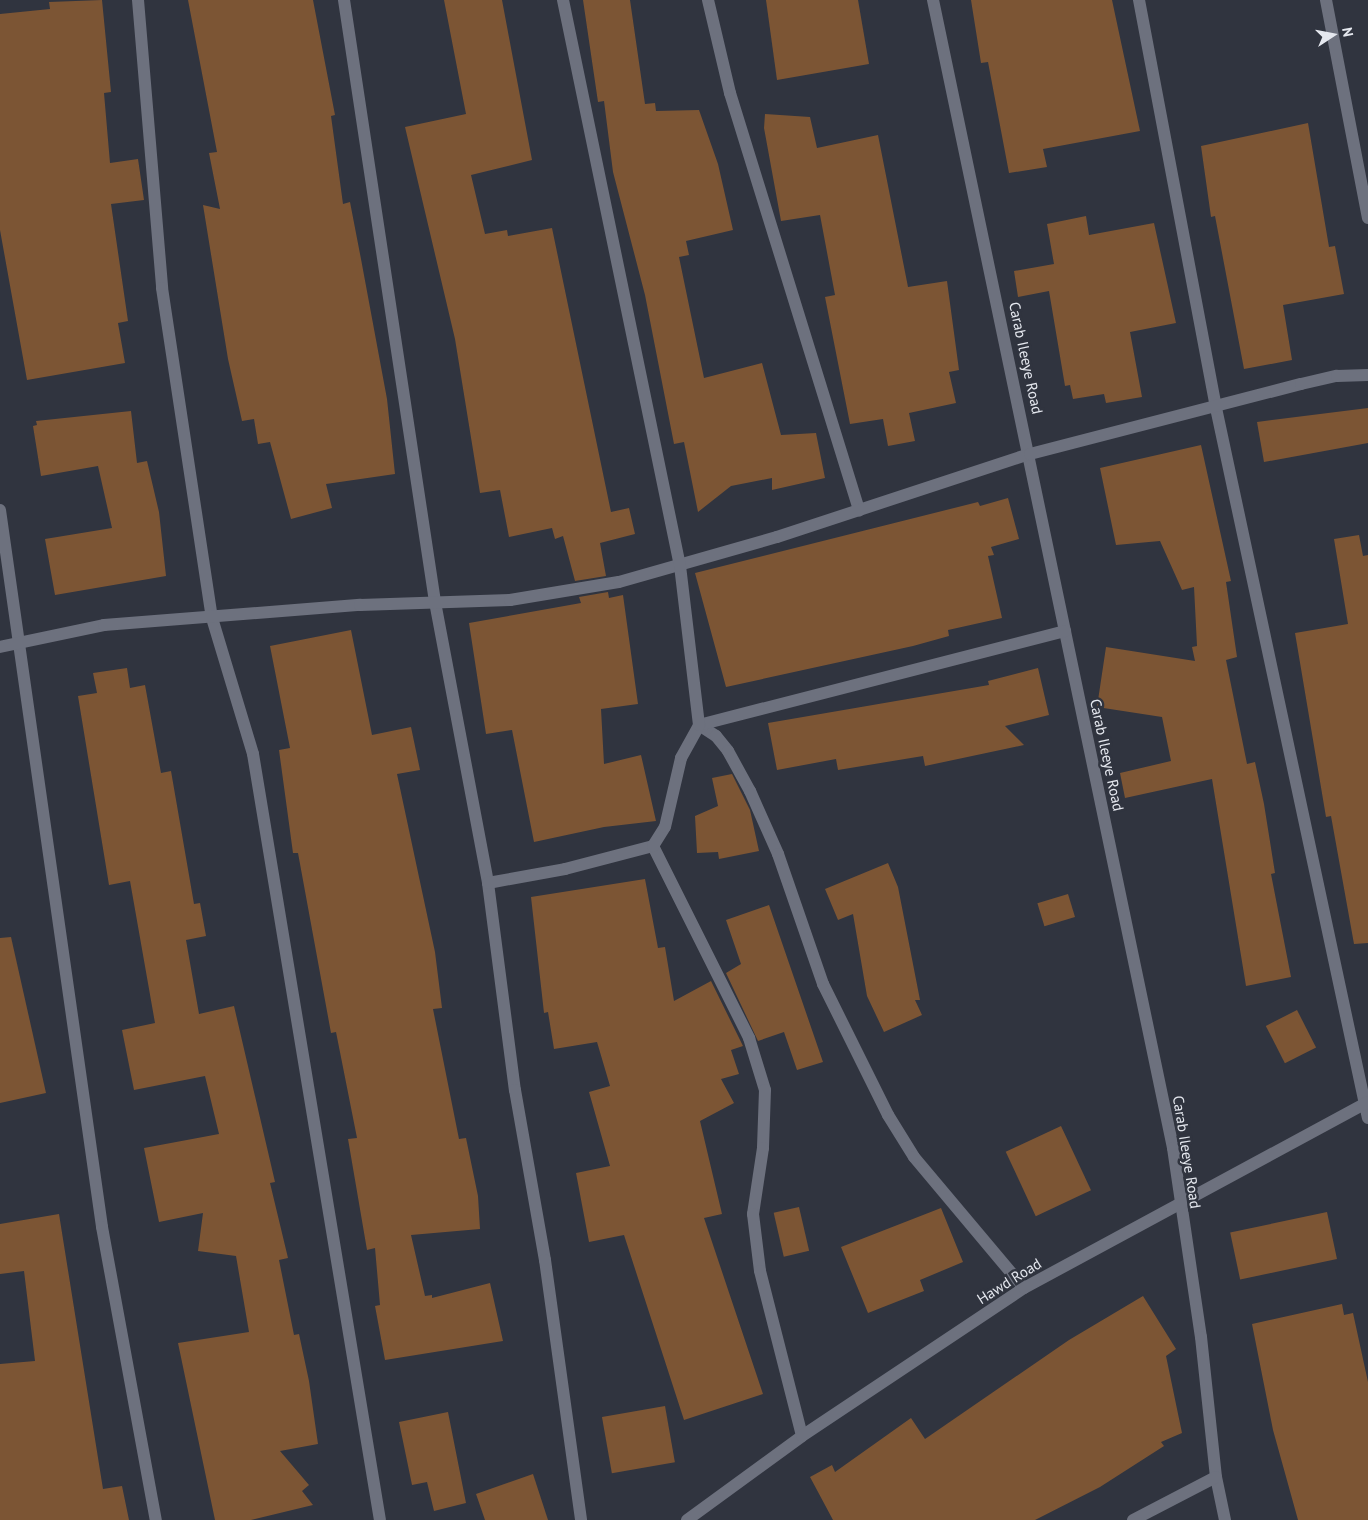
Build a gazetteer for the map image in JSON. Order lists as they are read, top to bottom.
{
  "streets": {
    "street": ["Carab Ileeye Road", "Hawd Road"]
  },
  "crossings": [
    ["Carab Ileeye Road", "Hawd Road"]
  ],
  "north": "right"
}
